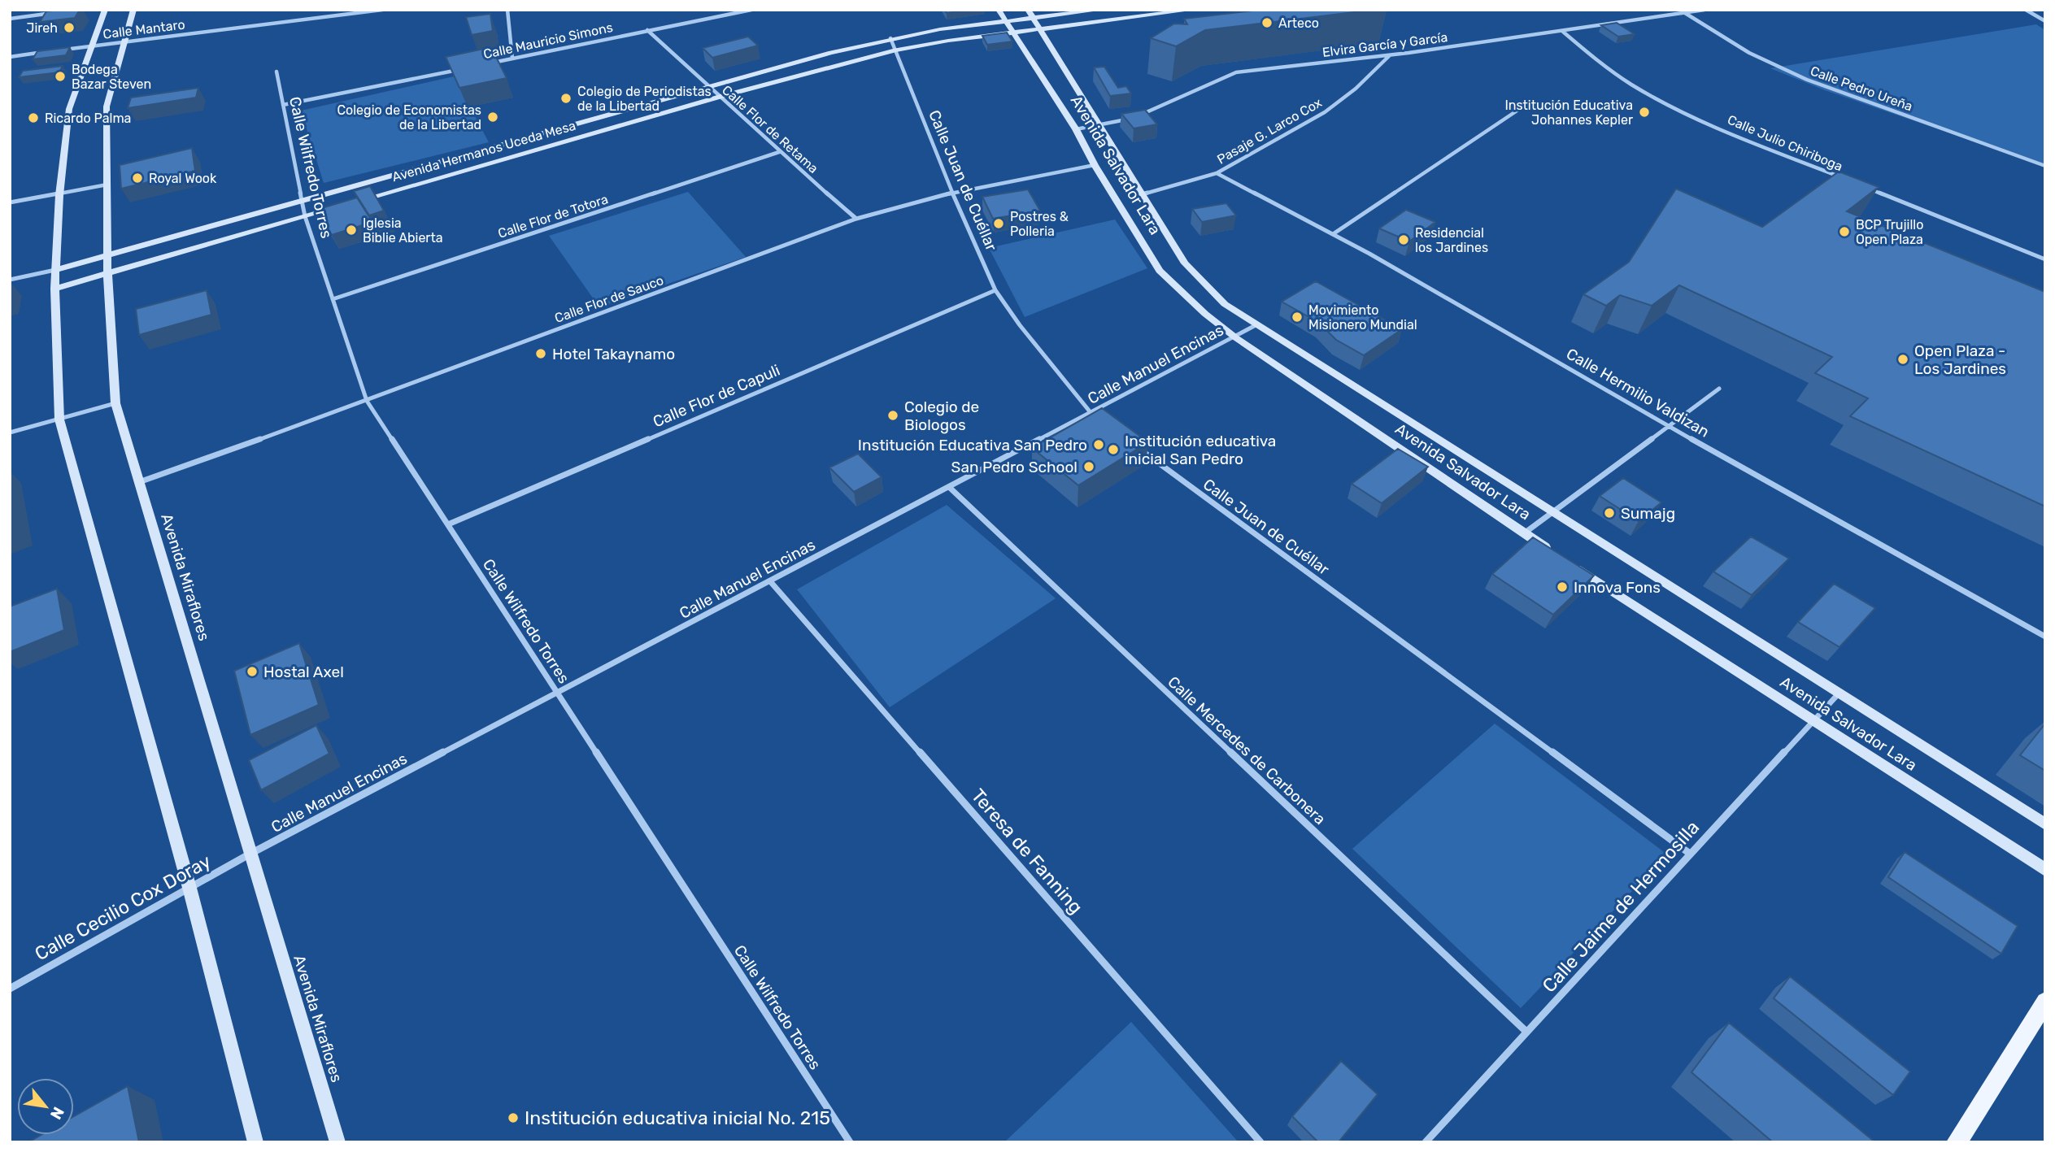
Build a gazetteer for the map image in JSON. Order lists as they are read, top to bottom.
{
  "streets": {
    "street": [
      "Calle Mantaro",
      "Calle Mauricio Simons",
      "Elvira García y García",
      "Calle Pedro Ureña",
      "Calle Flor de Retama",
      "Pasaje G. Larco Cox",
      "Calle Julio Chiriboga",
      "Avenida Hermanos Uceda Mesa",
      "Avenida Salvador Lara",
      "Calle Wilfredo Torres",
      "Calle Juan de Cuéllar",
      "Calle Flor de Totora",
      "Calle Flor de Sauco",
      "Calle Manuel Encinas",
      "Calle Hermilio Valdizan",
      "Calle Flor de Capuli",
      "Avenida Miraflores",
      "Calle Mercedes de Carbonera",
      "Teresa de Fanning",
      "Calle Jaime de Hermosilla",
      "Calle Cecilio Cox Doray"
    ]
  },
  "crossings": [
    ["Calle Mantaro", "Avenida Miraflores"],
    ["Calle Mauricio Simons", "Calle Flor de Retama"],
    ["Calle Mauricio Simons", "Calle Wilfredo Torres"],
    ["Elvira García y García", "Calle Pedro Ureña"],
    ["Elvira García y García", "Pasaje G. Larco Cox"],
    ["Elvira García y García", "Calle Julio Chiriboga"],
    ["Elvira García y García", "Avenida Salvador Lara"],
    ["Calle Flor de Retama", "Avenida Hermanos Uceda Mesa"],
    ["Calle Flor de Retama", "Calle Flor de Totora"],
    ["Calle Flor de Retama", "Calle Flor de Sauco"],
    ["Pasaje G. Larco Cox", "Avenida Salvador Lara"],
    ["Pasaje G. Larco Cox", "Calle Hermilio Valdizan"],
    ["Avenida Hermanos Uceda Mesa", "Avenida Salvador Lara"],
    ["Avenida Hermanos Uceda Mesa", "Calle Wilfredo Torres"],
    ["Avenida Hermanos Uceda Mesa", "Calle Juan de Cuéllar"],
    ["Avenida Hermanos Uceda Mesa", "Avenida Miraflores"],
    ["Avenida Salvador Lara", "Calle Flor de Sauco"],
    ["Avenida Salvador Lara", "Calle Manuel Encinas"],
    ["Avenida Salvador Lara", "Calle Jaime de Hermosilla"],
    ["Calle Wilfredo Torres", "Calle Flor de Totora"],
    ["Calle Wilfredo Torres", "Calle Flor de Sauco"],
    ["Calle Wilfredo Torres", "Calle Manuel Encinas"],
    ["Calle Wilfredo Torres", "Calle Flor de Capuli"],
    ["Calle Juan de Cuéllar", "Calle Flor de Sauco"],
    ["Calle Juan de Cuéllar", "Calle Manuel Encinas"],
    ["Calle Juan de Cuéllar", "Calle Flor de Capuli"],
    ["Calle Juan de Cuéllar", "Calle Jaime de Hermosilla"],
    ["Calle Flor de Sauco", "Avenida Miraflores"],
    ["Calle Manuel Encinas", "Avenida Miraflores"],
    ["Calle Manuel Encinas", "Calle Mercedes de Carbonera"],
    ["Calle Manuel Encinas", "Teresa de Fanning"],
    ["Calle Manuel Encinas", "Calle Cecilio Cox Doray"],
    ["Avenida Miraflores", "Calle Cecilio Cox Doray"],
    ["Calle Mercedes de Carbonera", "Calle Jaime de Hermosilla"]
  ],
  "places": [
    "Arteco",
    "Jireh",
    "Bodega Bazar Steven",
    "Colegio de Periodistas de la Libertad",
    "Institución Educativa Johannes Kepler",
    "Colegio de Economistas de la Libertad",
    "Ricardo Palma",
    "Royal Wook",
    "Postres & Polleria",
    "Iglesia Biblie Abierta",
    "BCP Trujillo Open Plaza",
    "Residencial los Jardines",
    "Movimiento Misionero Mundial",
    "Hotel Takaynamo",
    "Open Plaza - Los Jardines",
    "Colegio de Biologos",
    "Institución Educativa San Pedro",
    "Institución educativa inicial San Pedro",
    "San Pedro School",
    "Sumajg",
    "Innova Fons",
    "Hostal Axel",
    "Institución educativa inicial No. 215"
  ],
  "north": "bottom right"
}
